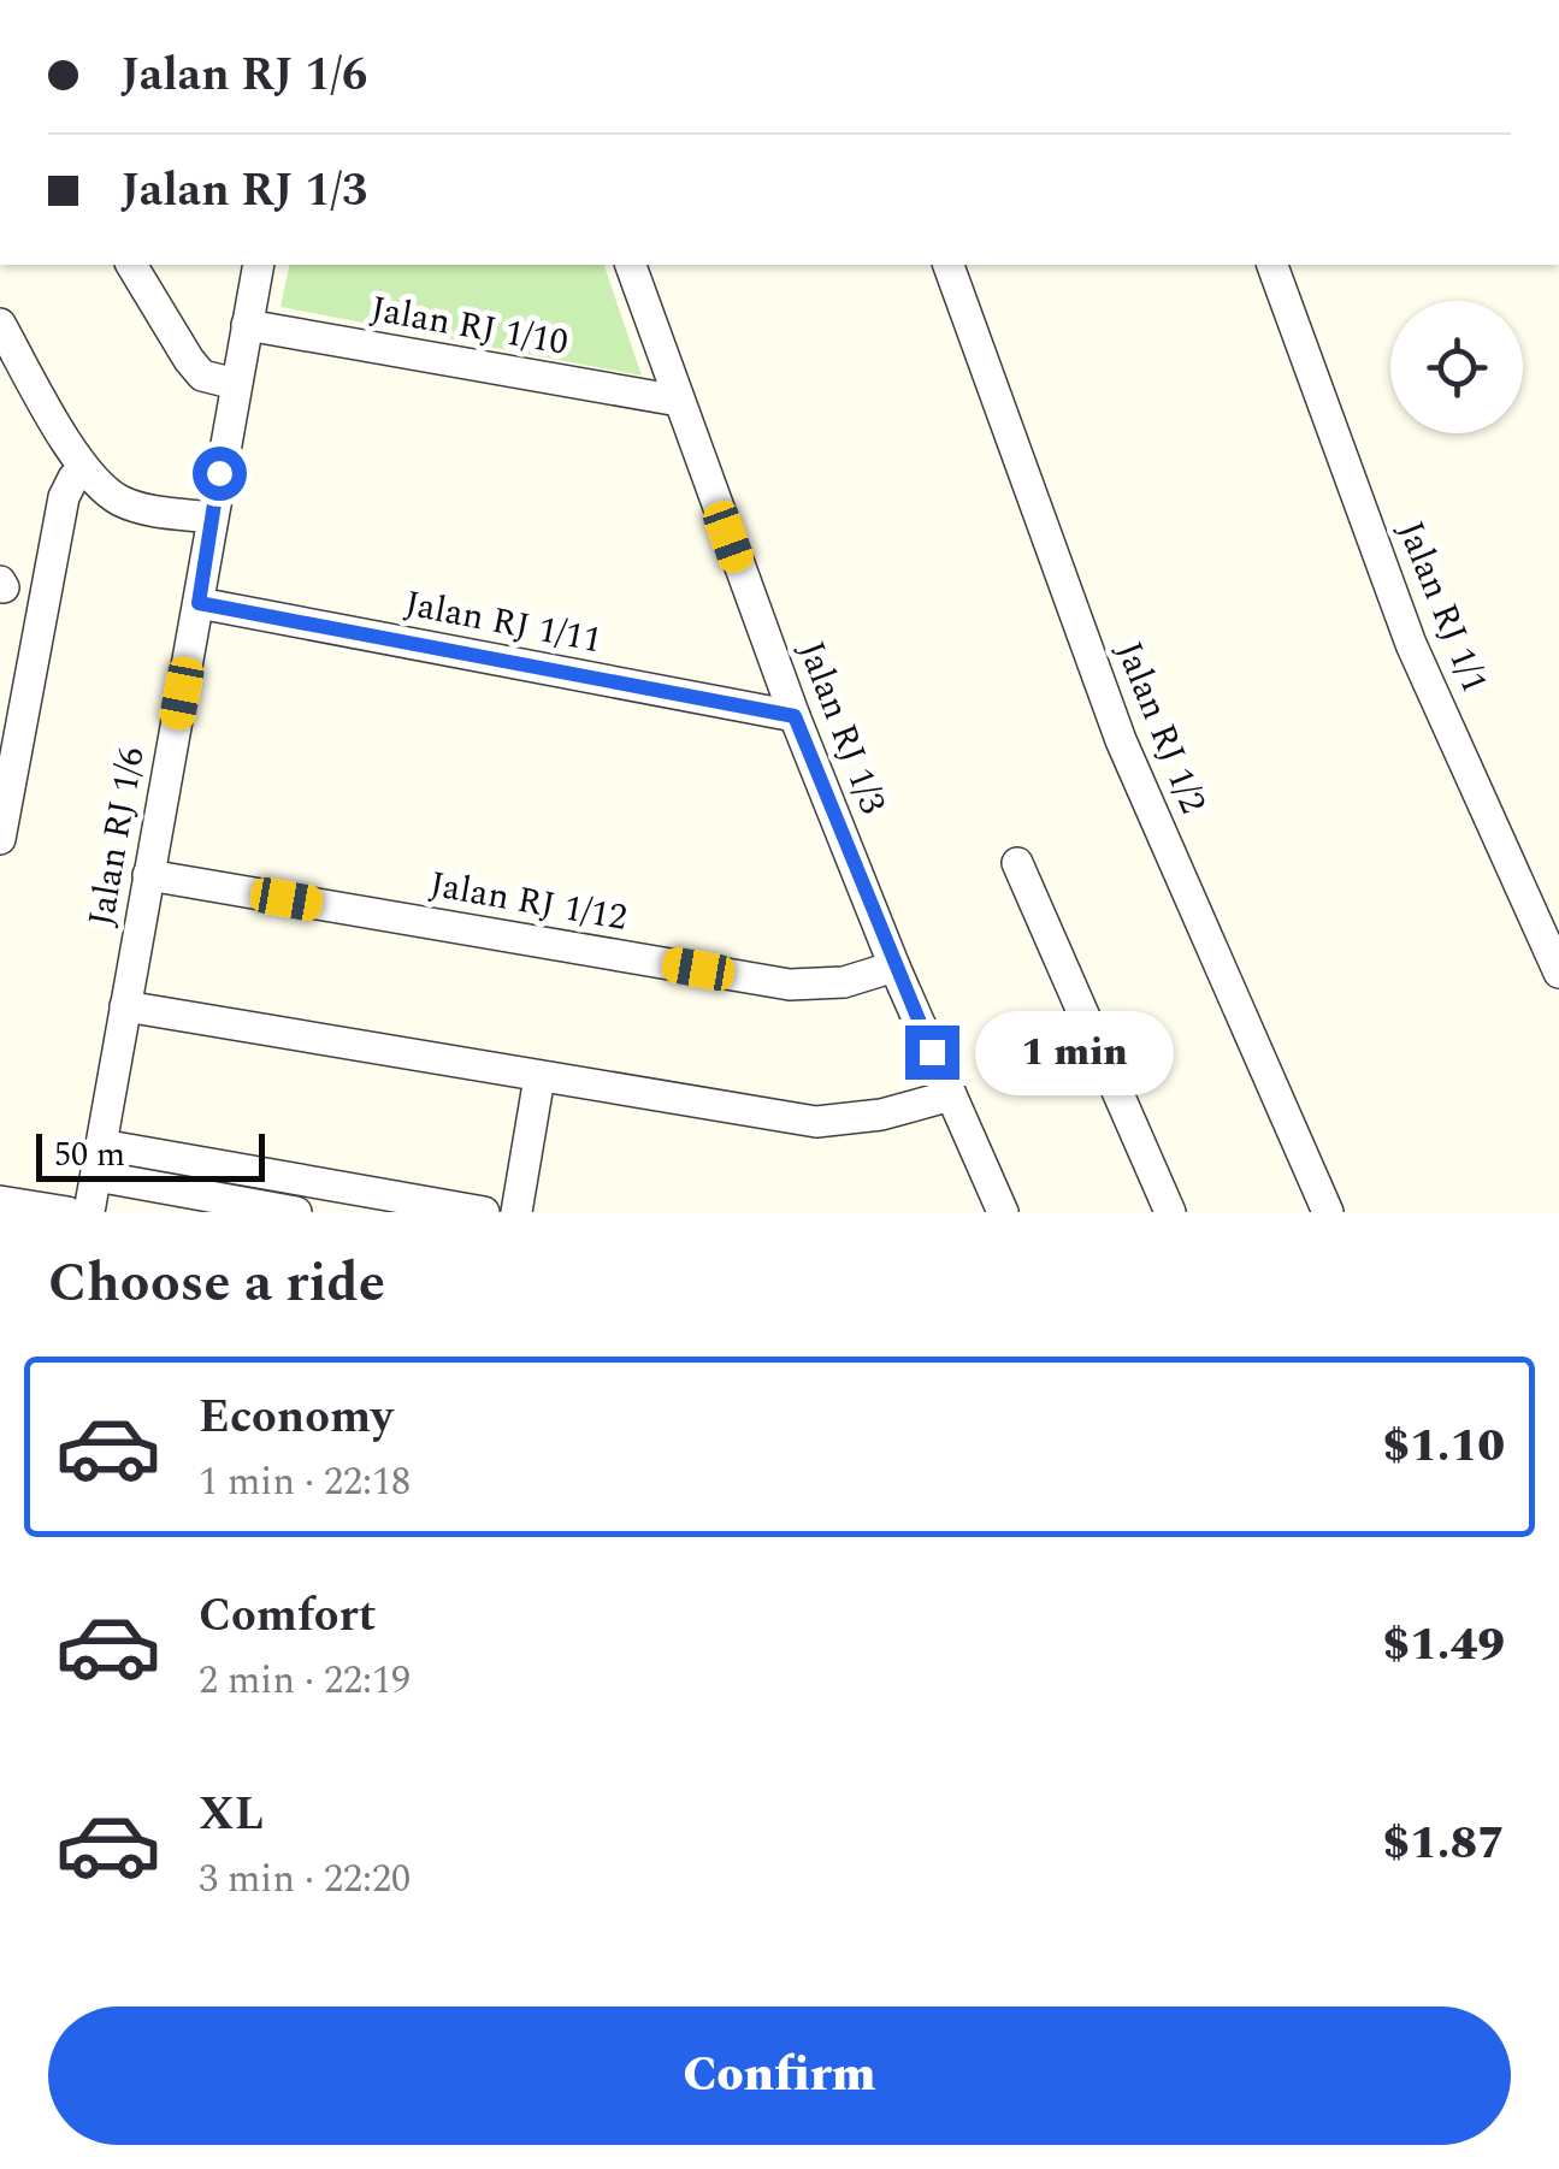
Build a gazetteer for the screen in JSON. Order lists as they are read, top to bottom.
{
  "streets": {
    "street": [
      "Jalan RJ 1/10",
      "Jalan RJ 1/1",
      "Jalan RJ 1/11",
      "Jalan RJ 1/3",
      "Jalan RJ 1/2",
      "Jalan RJ 1/6",
      "Jalan RJ 1/12"
    ]
  },
  "crossings": [
    ["Jalan RJ 1/10", "Jalan RJ 1/3"],
    ["Jalan RJ 1/10", "Jalan RJ 1/6"],
    ["Jalan RJ 1/11", "Jalan RJ 1/3"],
    ["Jalan RJ 1/11", "Jalan RJ 1/6"],
    ["Jalan RJ 1/3", "Jalan RJ 1/12"],
    ["Jalan RJ 1/6", "Jalan RJ 1/12"]
  ],
  "scale_bar": "50 m",
  "page": {
    "banner": ["Jalan RJ 1/6", "Jalan RJ 1/3"],
    "bubble": "1 min",
    "scale": "50 m",
    "heading": "Choose a ride",
    "list": [
      {
        "name": "Economy",
        "note": "1 min · 22:18",
        "value": "$1.10"
      },
      {
        "name": "Comfort",
        "note": "2 min · 22:19",
        "value": "$1.49"
      },
      {
        "name": "XL",
        "note": "3 min · 22:20",
        "value": "$1.87"
      }
    ],
    "buttons": "Confirm"
  }
}
